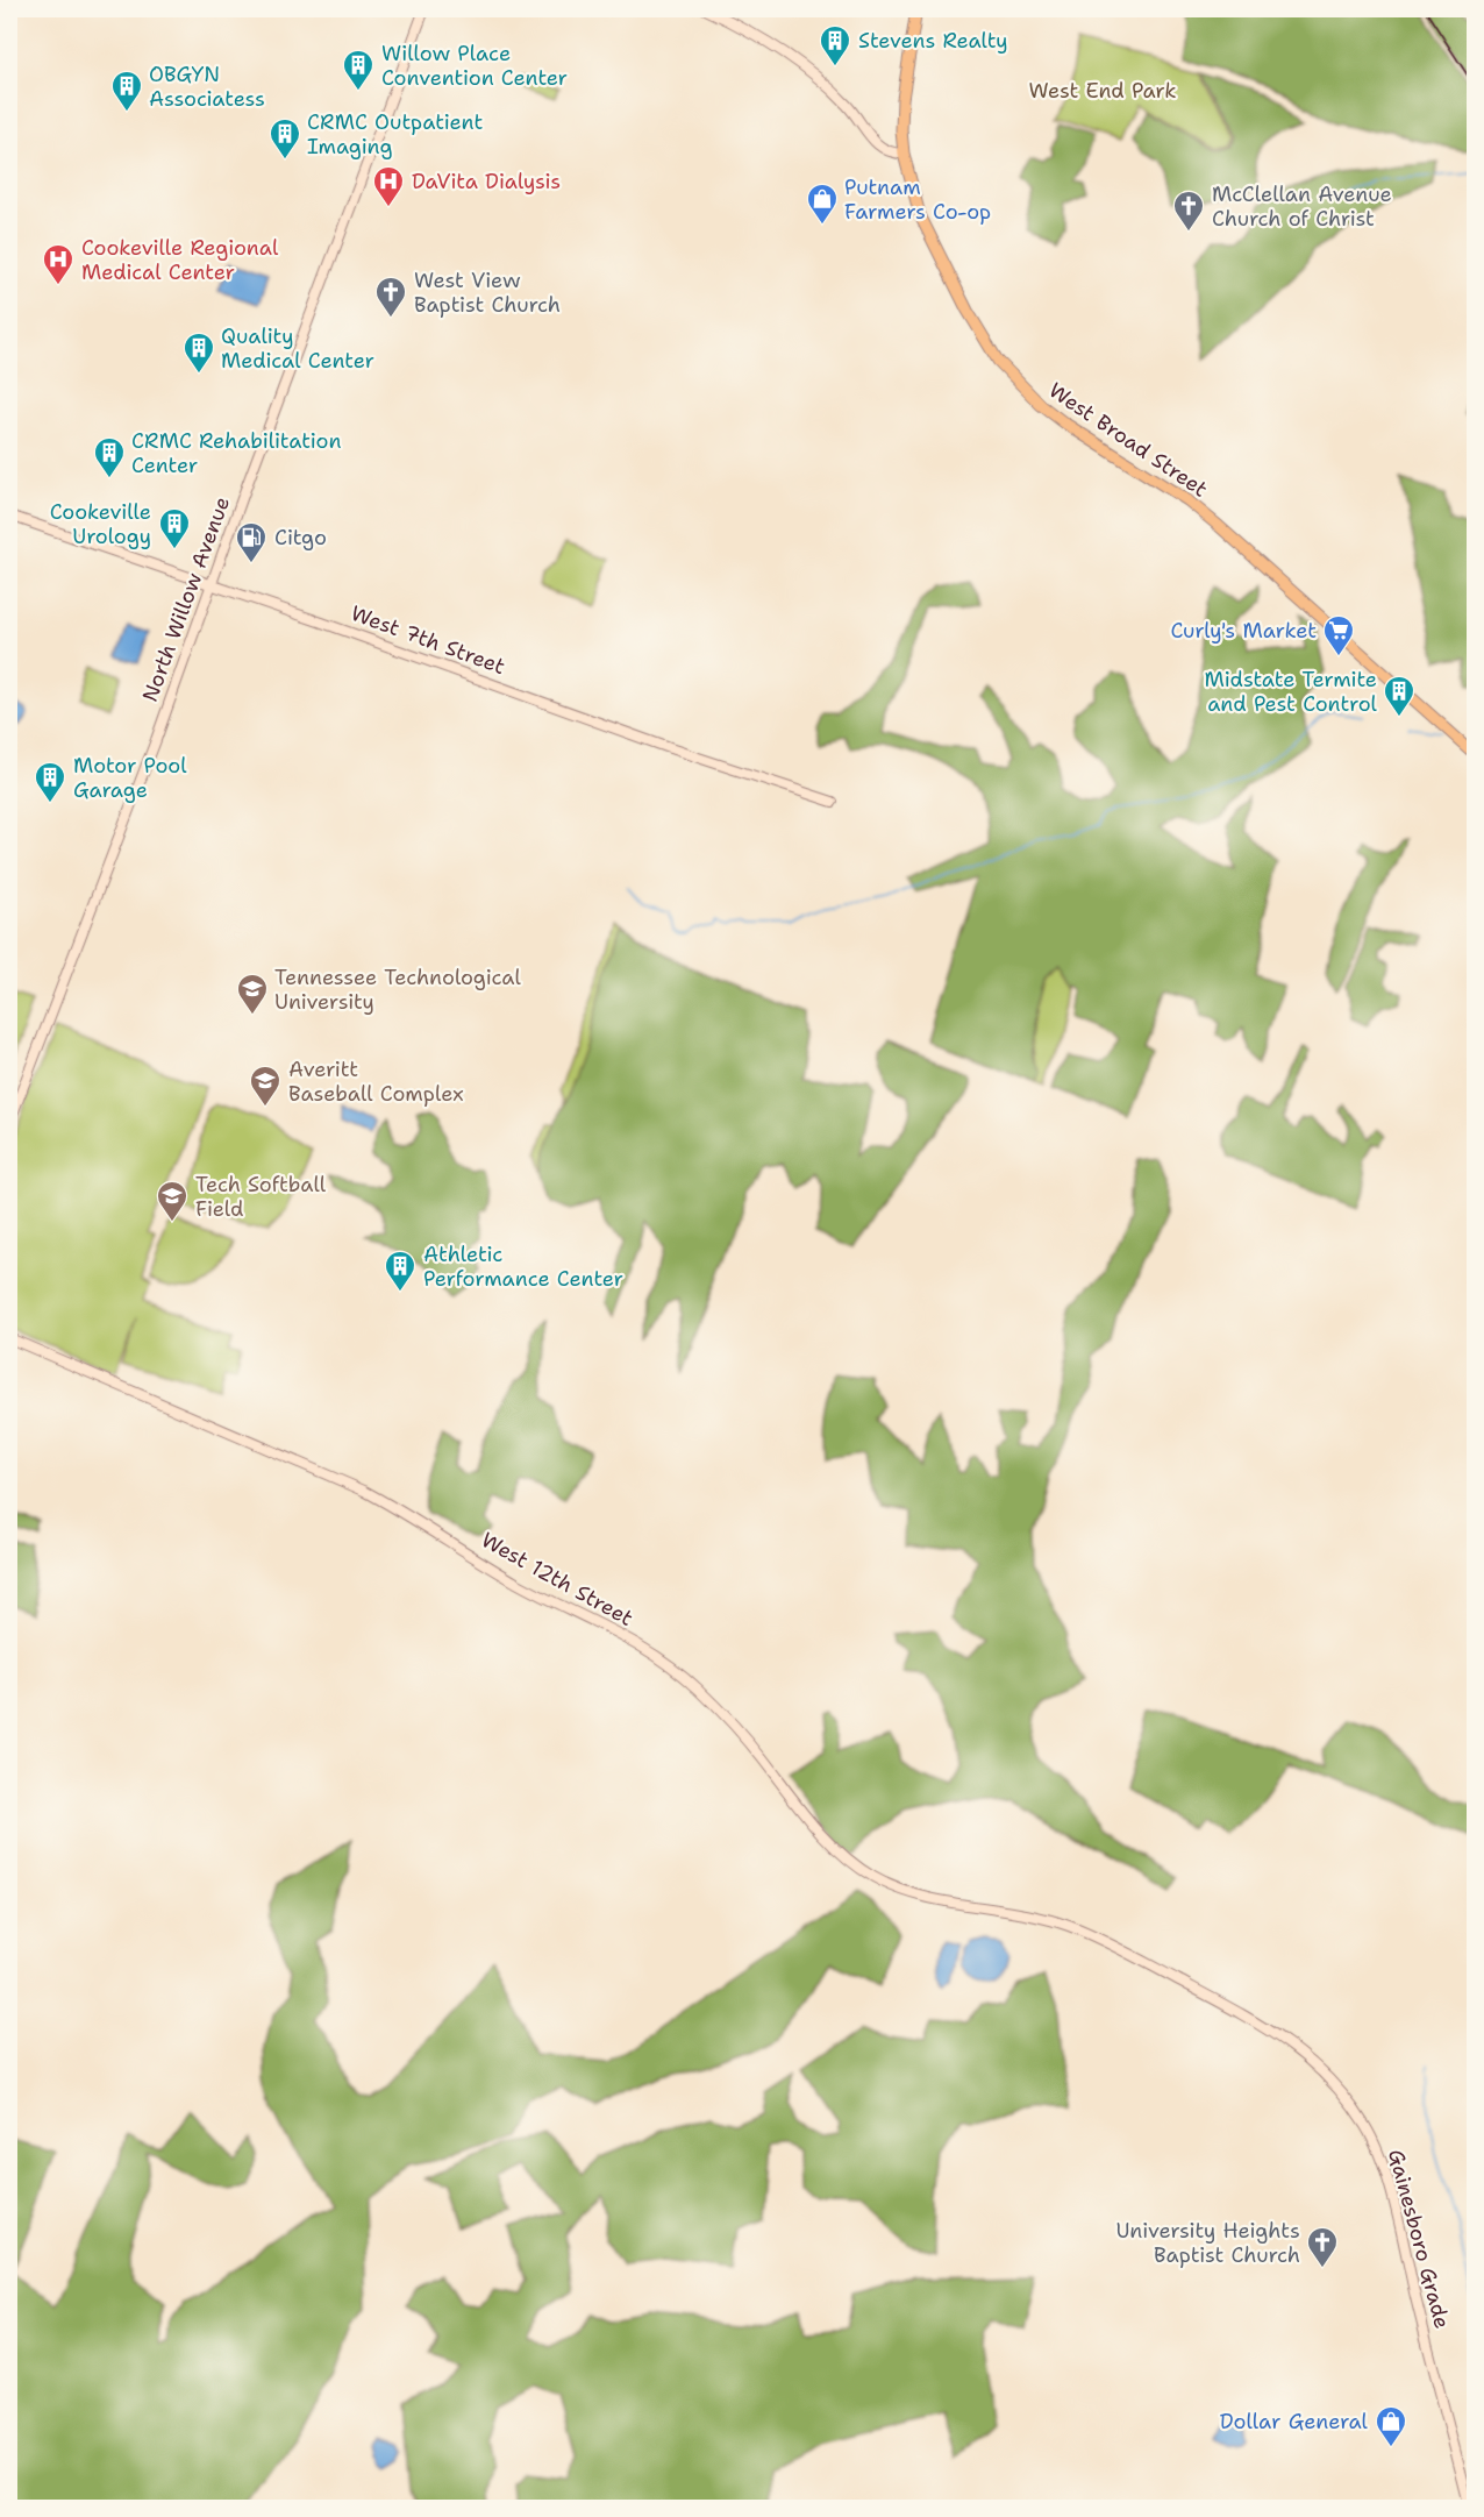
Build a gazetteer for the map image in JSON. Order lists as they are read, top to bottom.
{
  "streets": {
    "main road": [
      "West Broad Street",
      "North Willow Avenue",
      "West 7th Street",
      "West 12th Street",
      "Gainesboro Grade"
    ]
  },
  "crossings": [
    ["North Willow Avenue", "West 7th Street"],
    ["West 12th Street", "Gainesboro Grade"]
  ],
  "parks": ["West End Park"],
  "places": {
    "building": [
      "Stevens Realty",
      "Willow Place Convention Center",
      "OBGYN Associatess",
      "CRMC Outpatient Imaging",
      "Quality Medical Center",
      "CRMC Rehabilitation Center",
      "Cookeville Urology",
      "Midstate Termite and Pest Control",
      "Motor Pool Garage",
      "Athletic Performance Center"
    ],
    "hospital": ["DaVita Dialysis", "Cookeville Regional Medical Center"],
    "shop": ["Putnam Farmers Co-op", "Dollar General"],
    "church": ["McClellan Avenue Church of Christ", "West View Baptist Church", "University Heights Baptist Church"],
    "fuel station": ["Citgo"],
    "supermarket": ["Curly's Market"],
    "school or university": ["Tennessee Technological University", "Averitt Baseball Complex", "Tech Softball Field"]
  }
}
